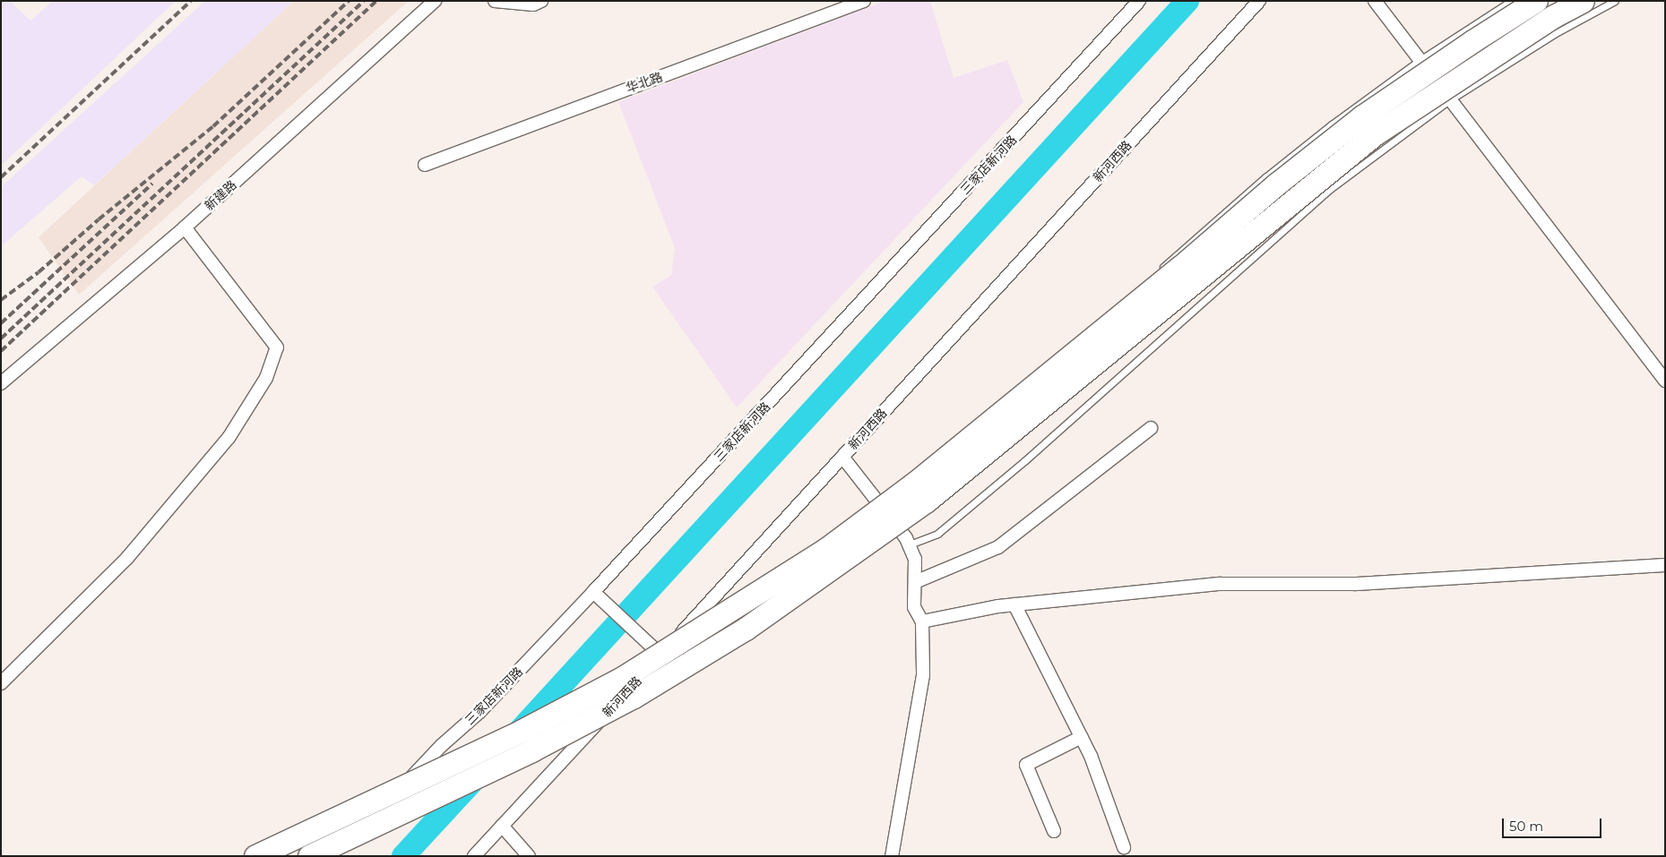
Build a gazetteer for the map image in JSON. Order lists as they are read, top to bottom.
{
  "streets": {
    "street": [
      "华北路",
      "新河西路",
      "三家店新河路",
      "新建路"
    ]
  },
  "scale_bar": "50 m"
}
